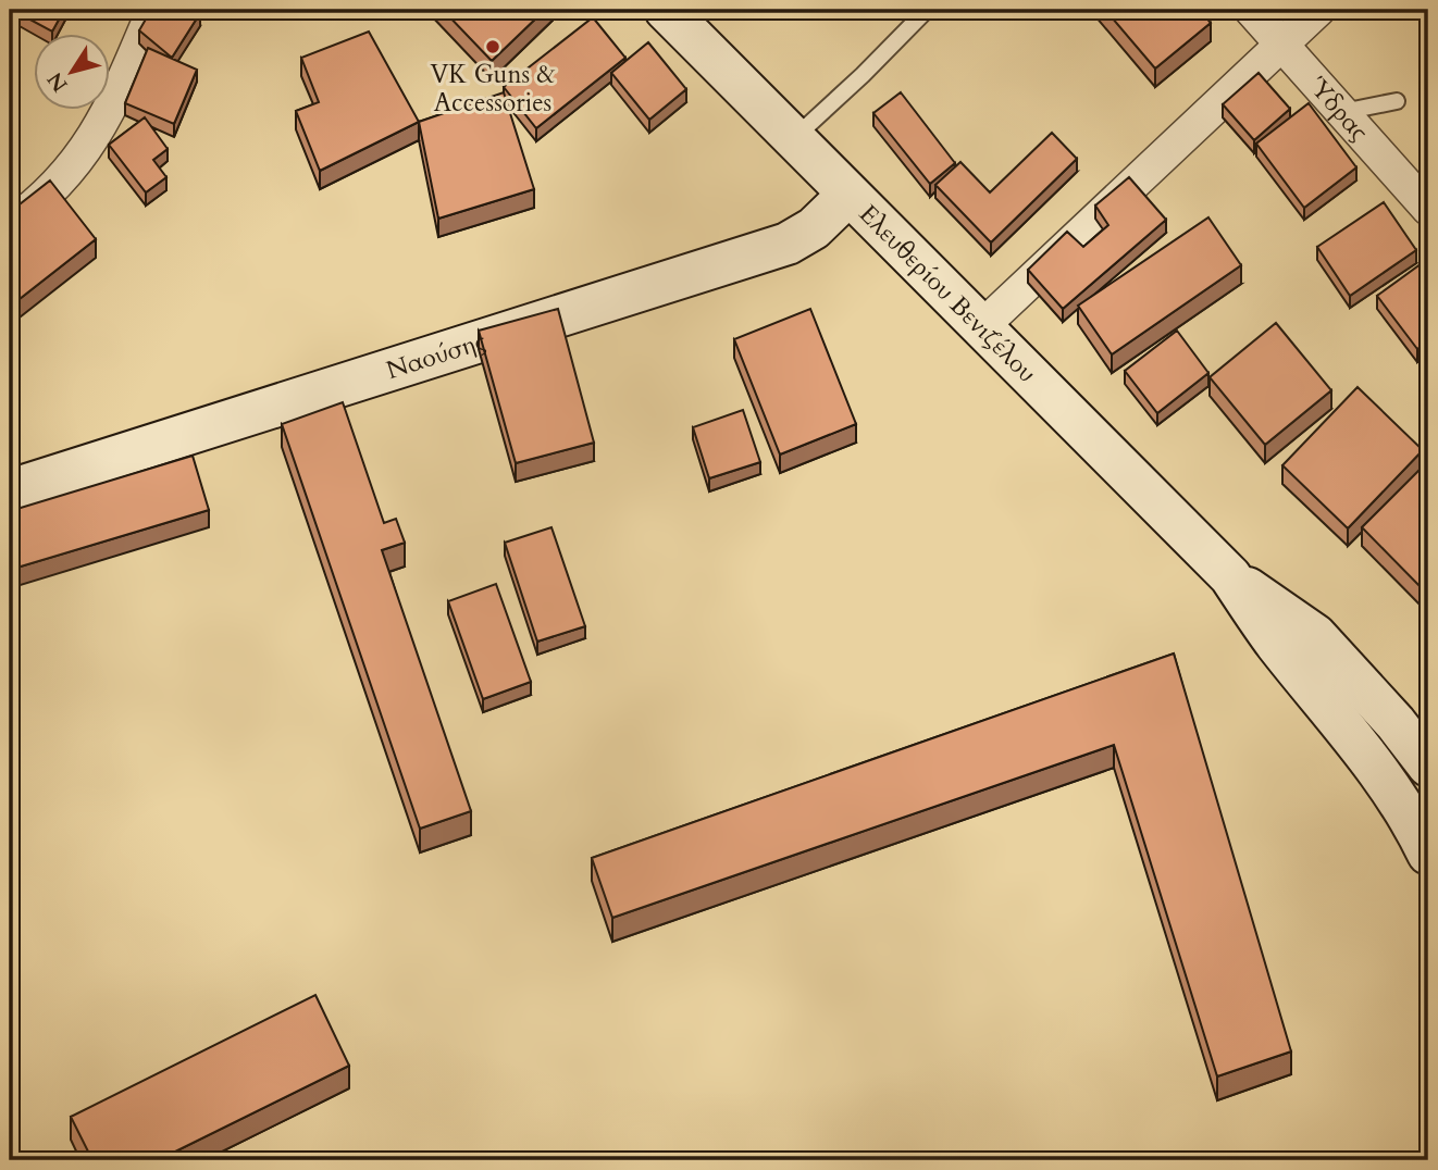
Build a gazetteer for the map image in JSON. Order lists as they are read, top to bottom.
{
  "streets": {
    "main road": ["Ελευθερίου Βενιζέλου", "Ναούσης"],
    "street": ["Ύδρας"]
  },
  "crossings": [
    ["Ελευθερίου Βενιζέλου", "Ναούσης"]
  ],
  "places": ["VK Guns & Accessories"],
  "north": "bottom left"
}
